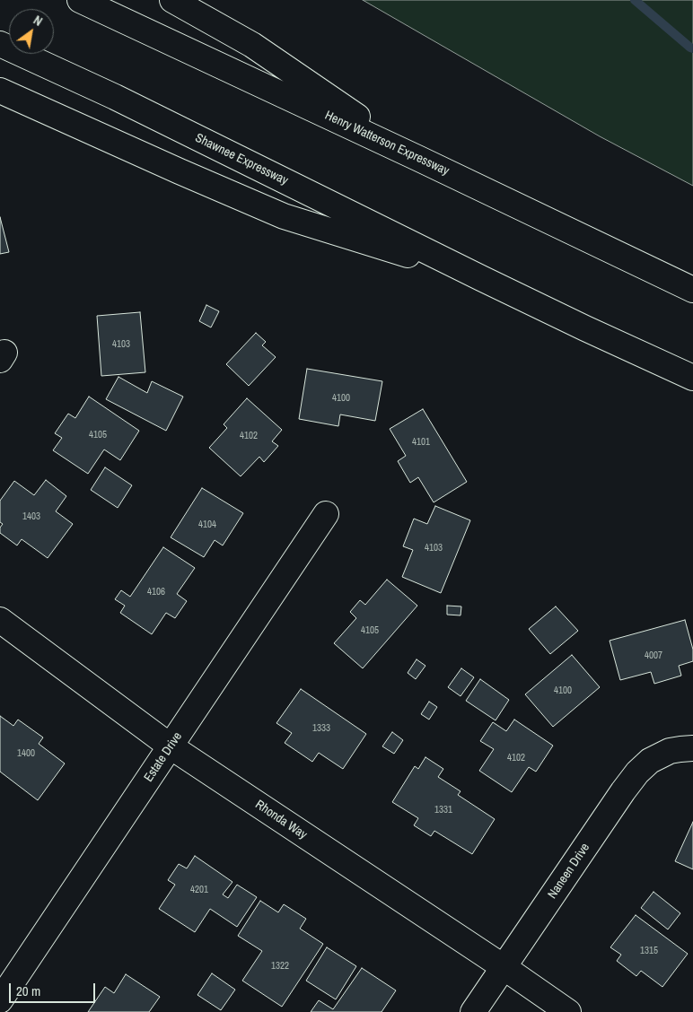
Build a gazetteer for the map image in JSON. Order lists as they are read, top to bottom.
{
  "streets": {
    "main road": [
      "Henry Watterson Expressway",
      "Shawnee Expressway",
      "Estate Drive",
      "Rhonda Way",
      "Naneen Drive"
    ]
  },
  "crossings": [
    ["Estate Drive", "Rhonda Way"],
    ["Rhonda Way", "Naneen Drive"]
  ],
  "house_numbers": [
    "4103",
    "4100",
    "4105",
    "4102",
    "4101",
    "1403",
    "4104",
    "4103",
    "4106",
    "4105",
    "4007",
    "4100",
    "1333",
    "1400",
    "4102",
    "1331",
    "4201",
    "1315",
    "1322"
  ],
  "scale_bar": "20 m",
  "north": "top right"
}
